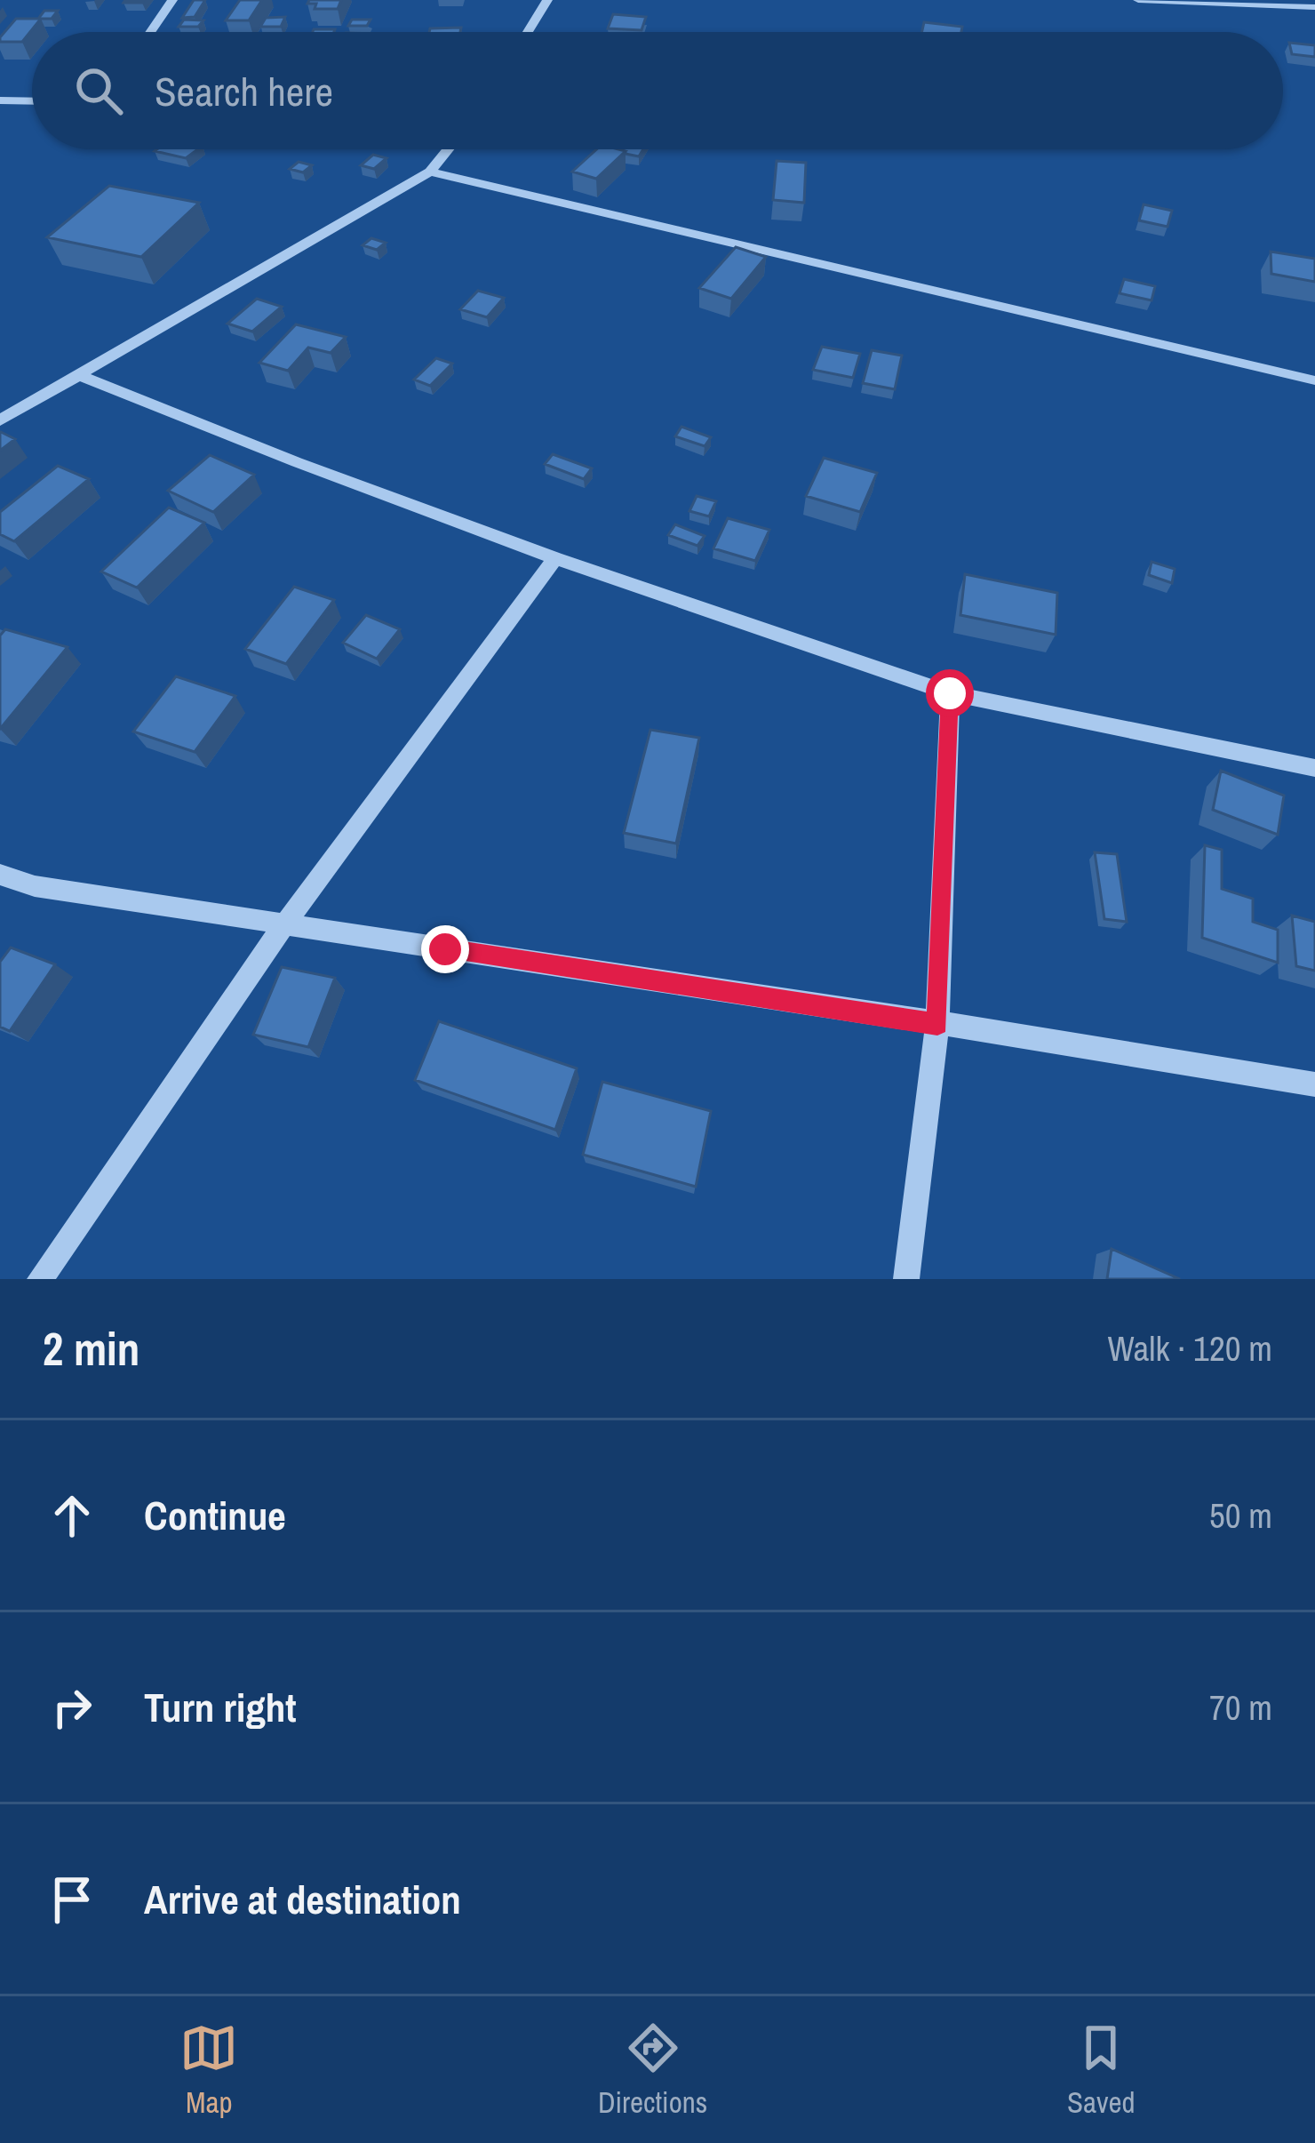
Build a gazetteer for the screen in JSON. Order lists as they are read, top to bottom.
{
  "page": {
    "search": "Search here",
    "heading": ["2 min", "Walk · 120 m"],
    "list": [
      ["Continue", "50 m"],
      ["Turn right", "70 m"],
      "Arrive at destination"
    ],
    "nav": ["Map", "Directions", "Saved"]
  }
}
